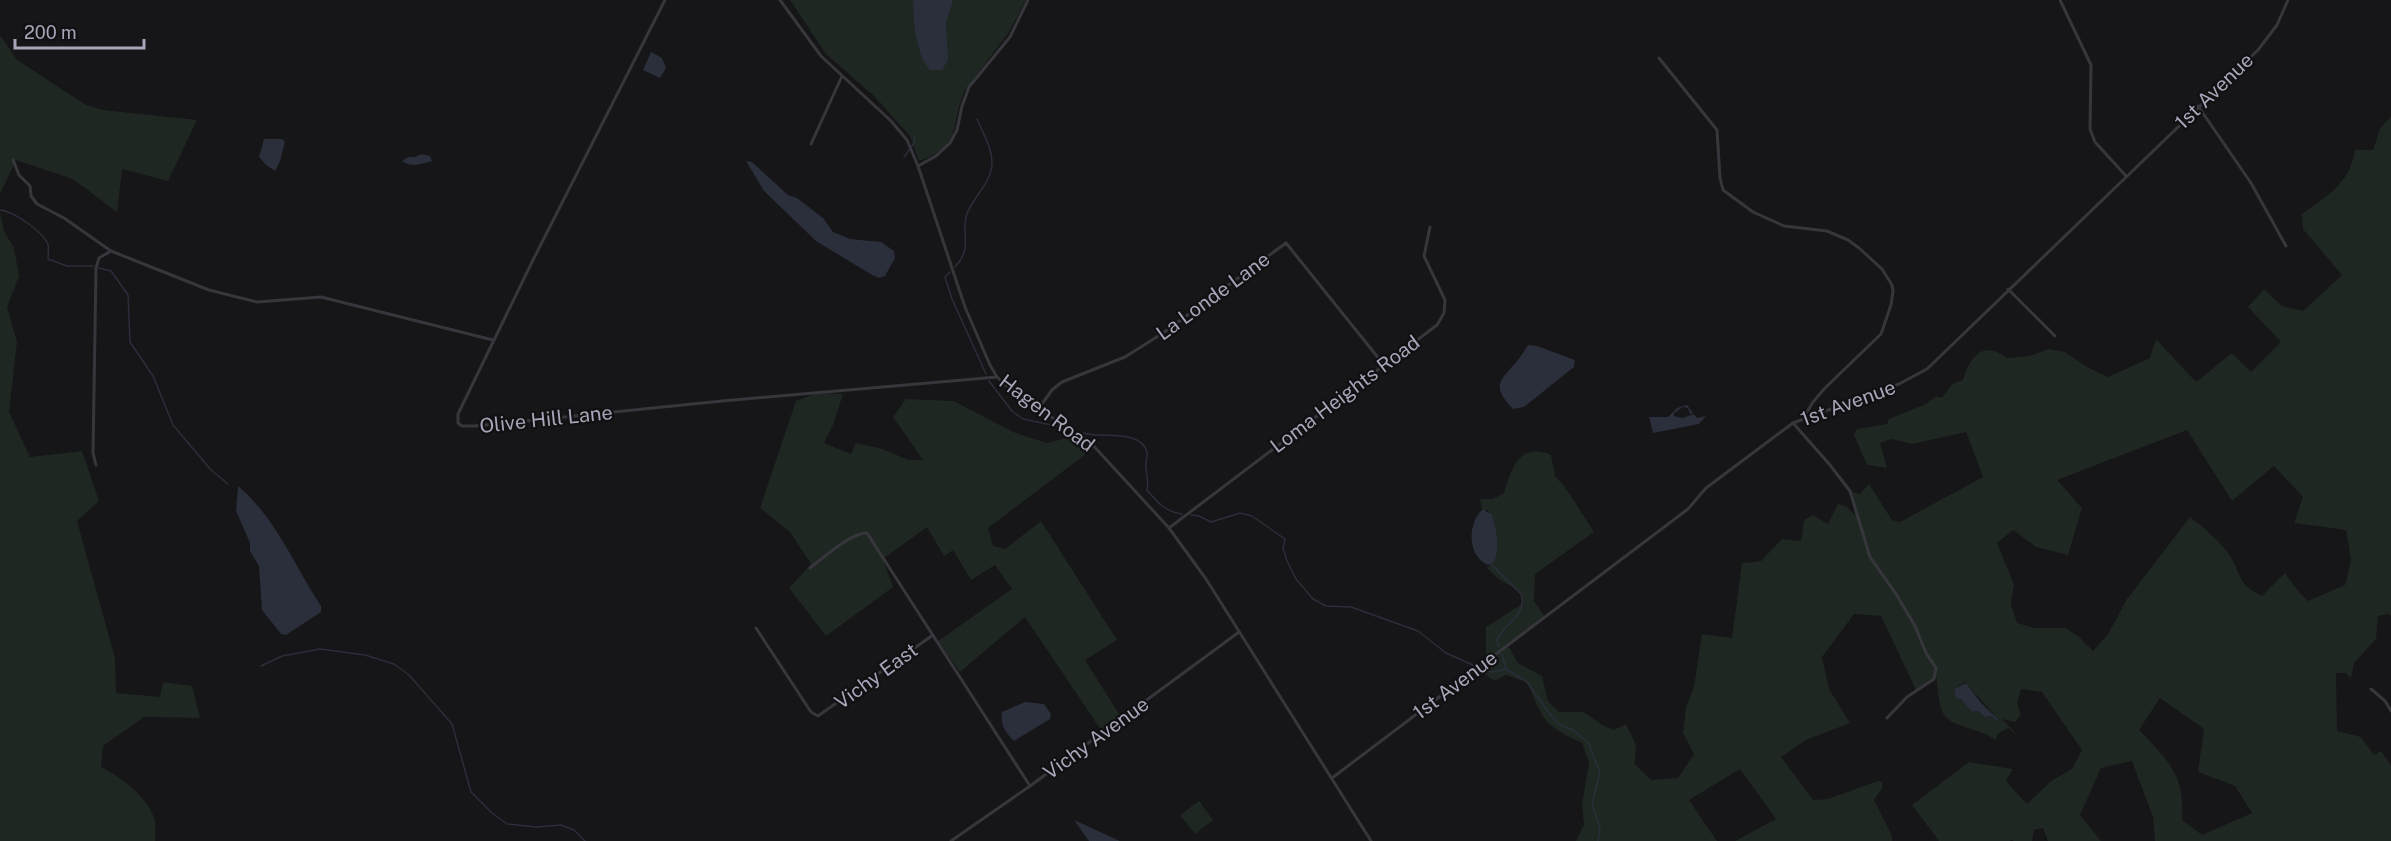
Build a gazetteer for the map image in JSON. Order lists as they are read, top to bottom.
{
  "streets": {
    "street": [
      "1st Avenue",
      "La Londe Lane",
      "Loma Heights Road",
      "Hagen Road",
      "Olive Hill Lane",
      "Vichy East",
      "Vichy Avenue"
    ]
  },
  "crossings": [
    ["1st Avenue", "Hagen Road"],
    ["La Londe Lane", "Loma Heights Road"],
    ["La Londe Lane", "Hagen Road"],
    ["Loma Heights Road", "Hagen Road"],
    ["Hagen Road", "Olive Hill Lane"],
    ["Hagen Road", "Vichy Avenue"],
    ["Vichy East", "Vichy Avenue"]
  ],
  "scale_bar": "200 m"
}
